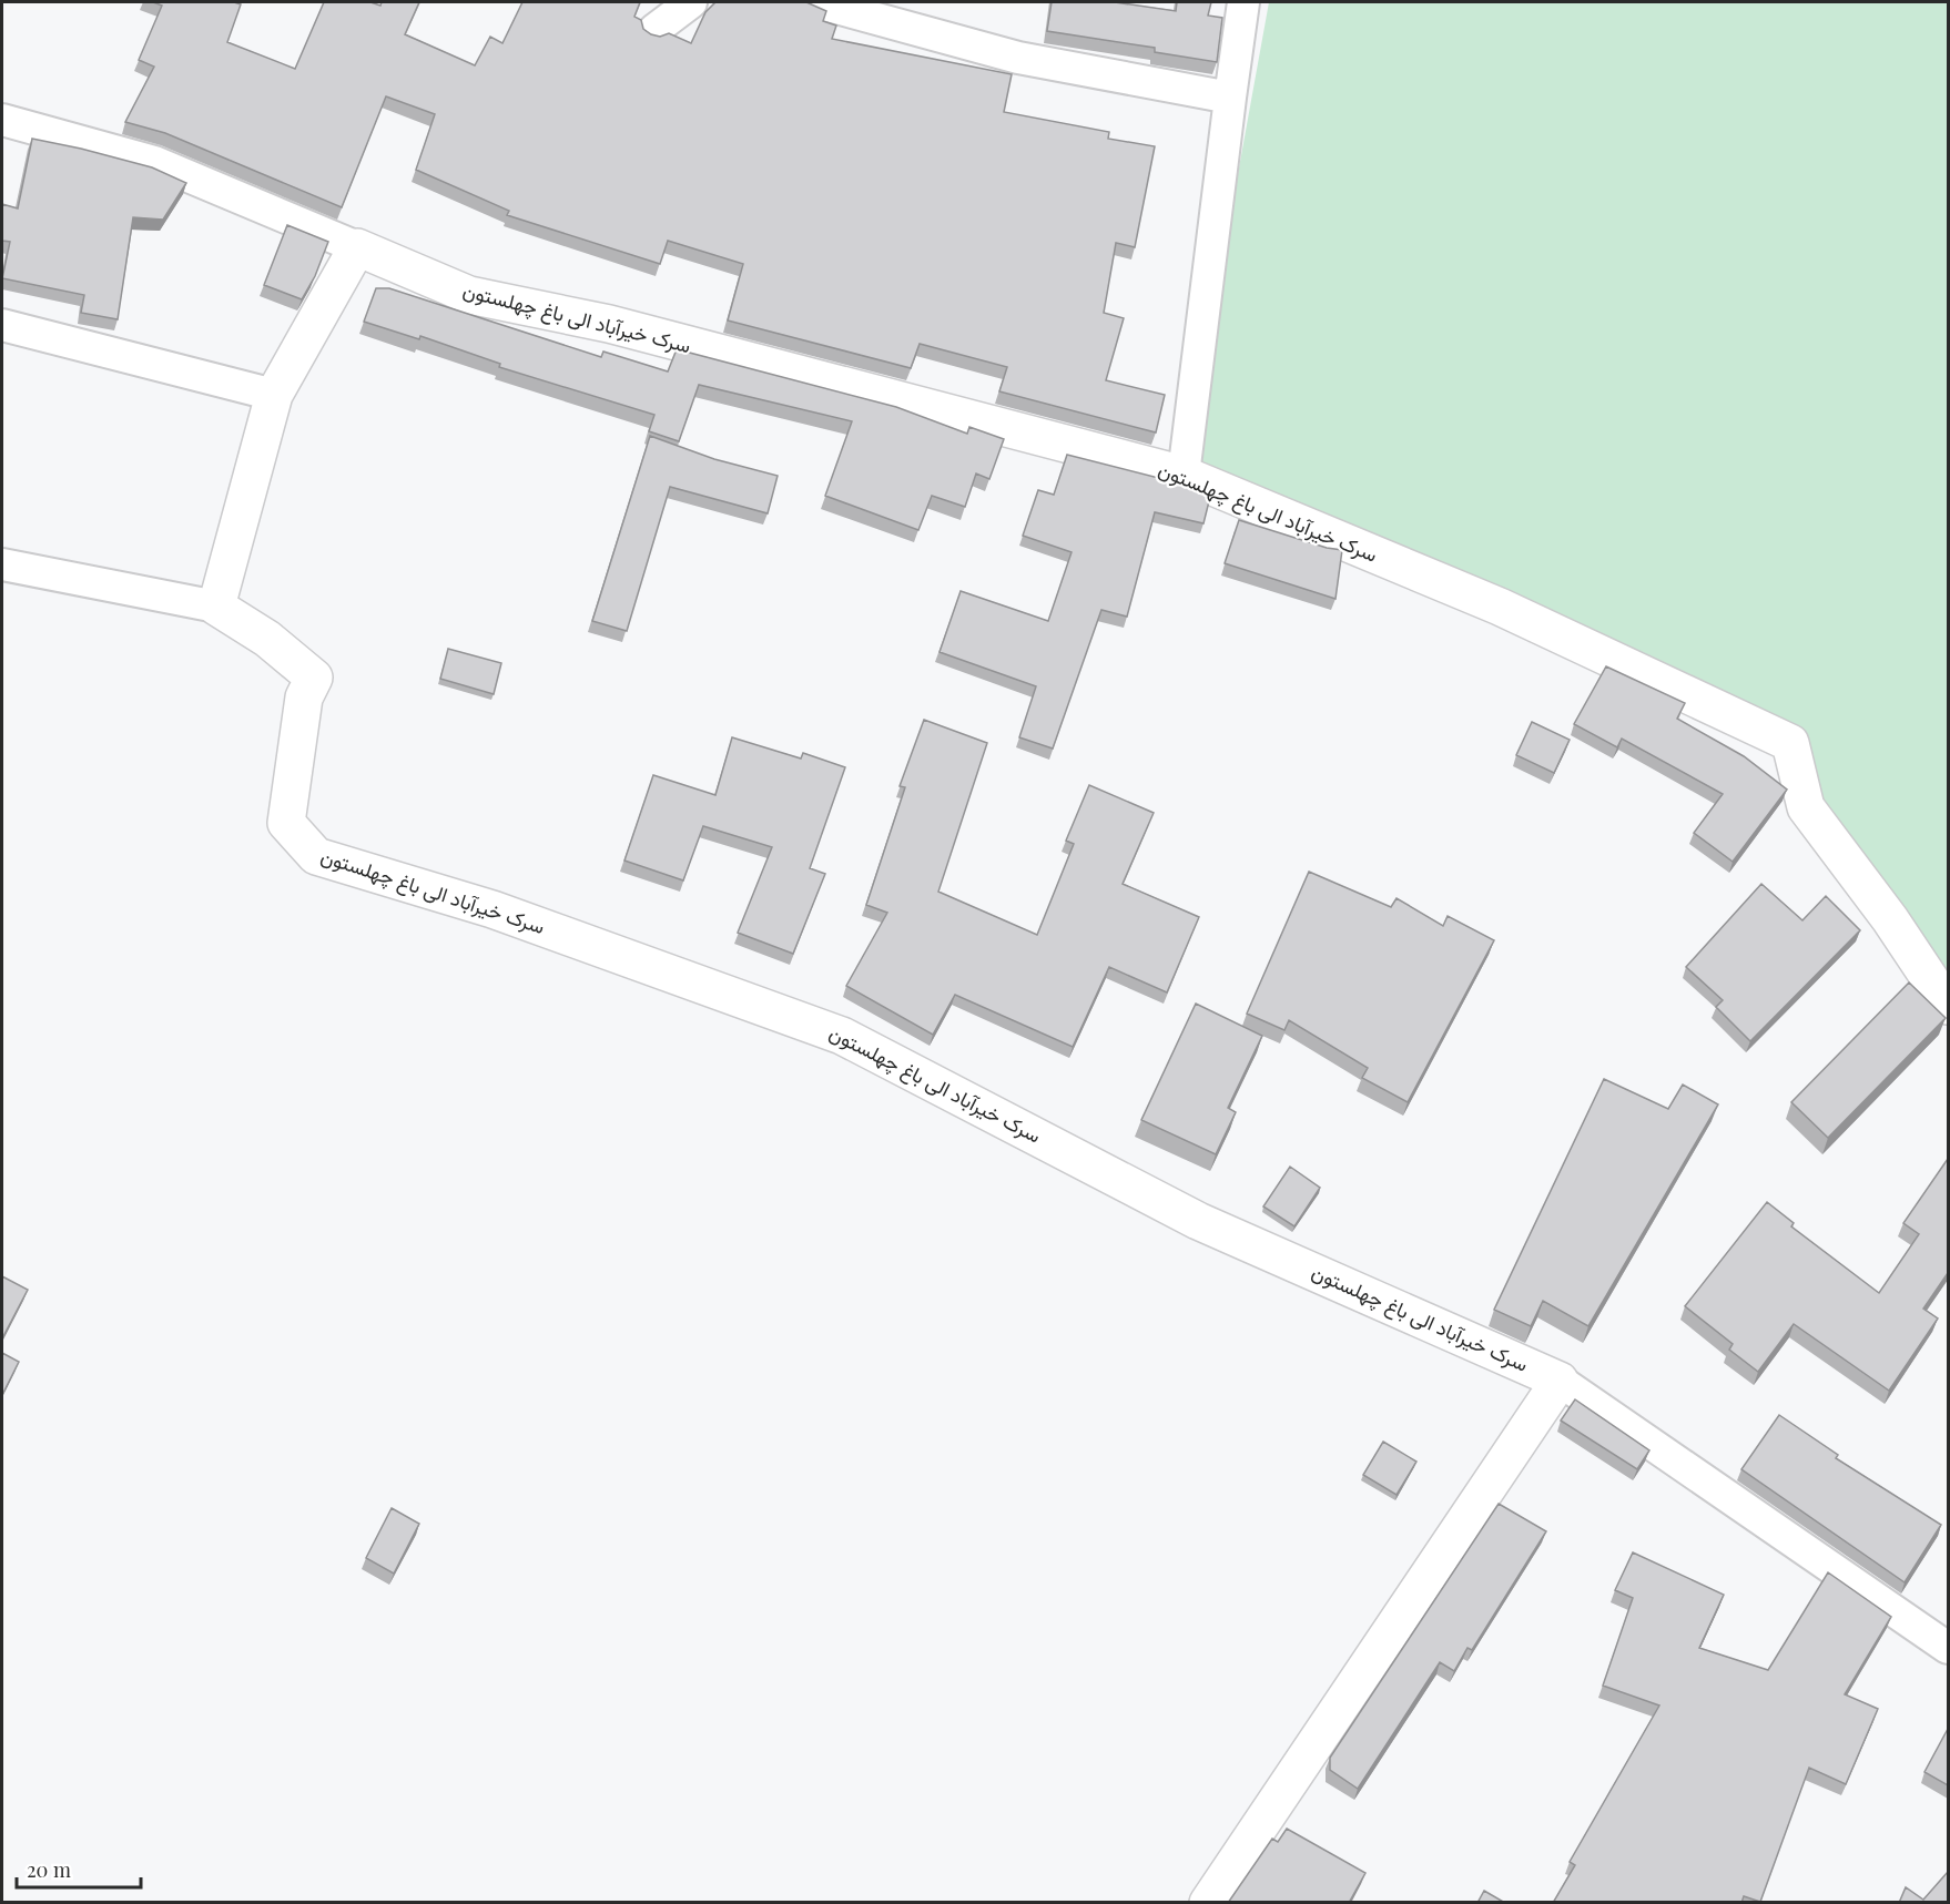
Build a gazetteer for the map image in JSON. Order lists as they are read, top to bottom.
{
  "streets": {
    "street": ["سرک خیرآباد الی باغ چهلستون"]
  },
  "scale_bar": "20 m"
}
